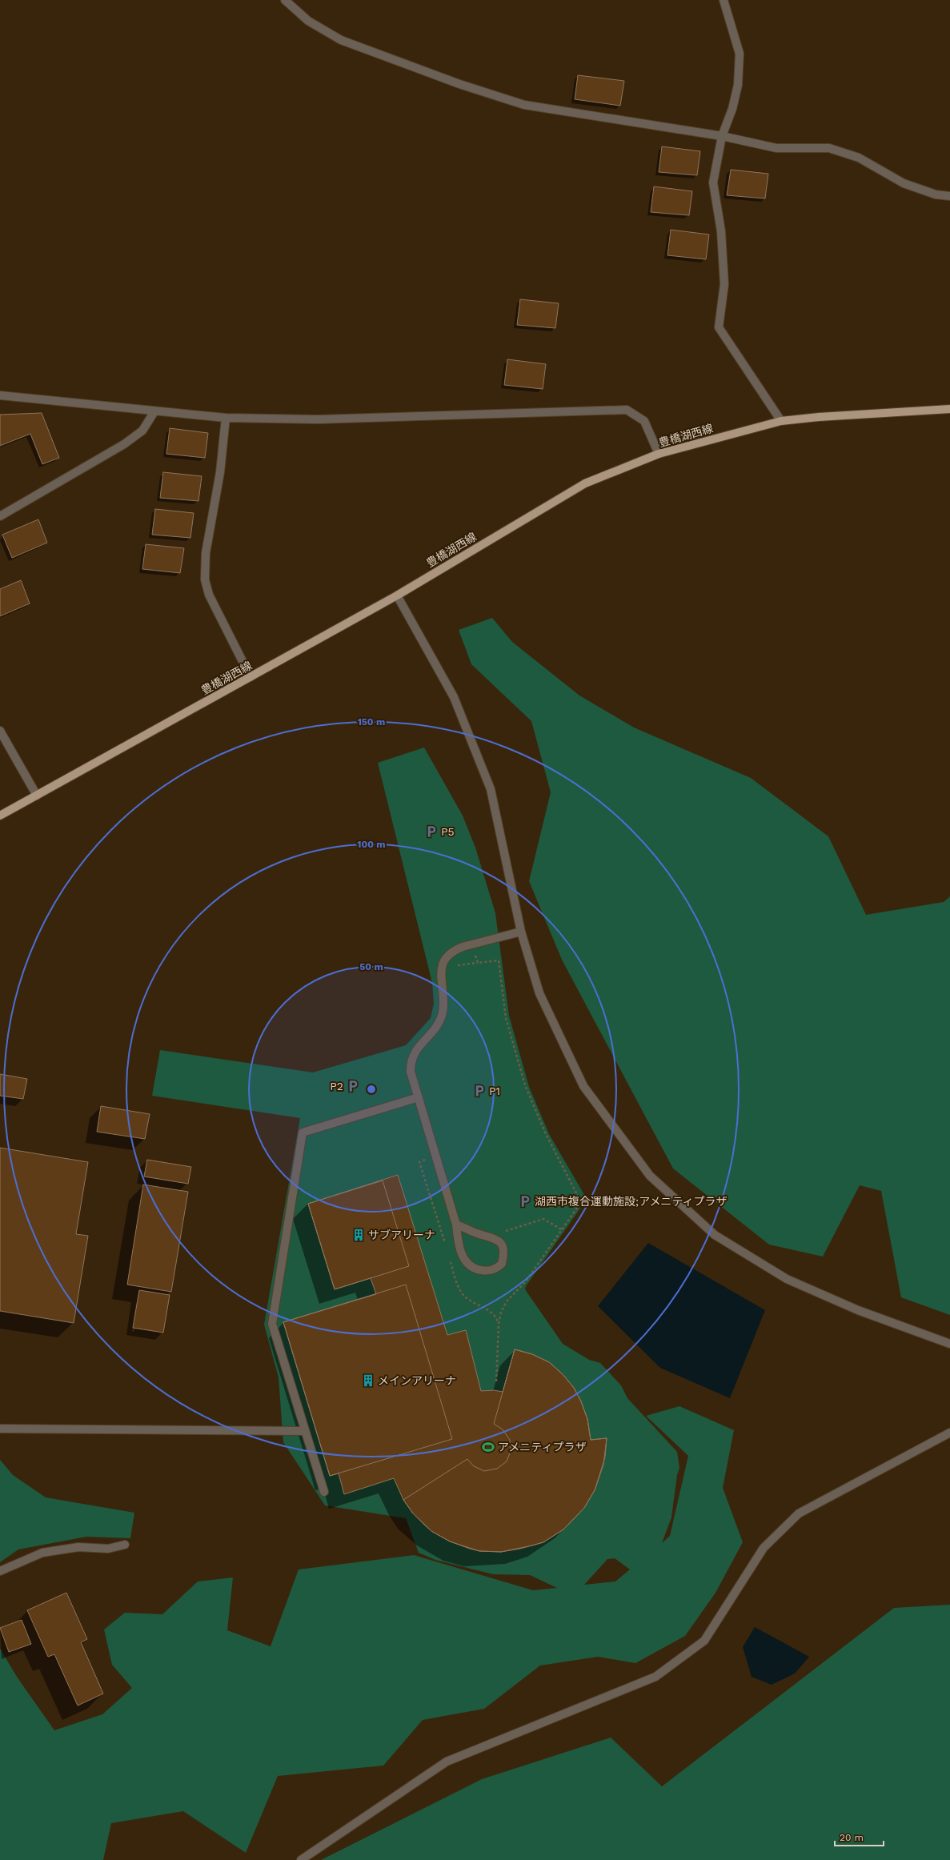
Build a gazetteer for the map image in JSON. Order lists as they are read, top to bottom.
{
  "streets": {
    "main road": ["豊橋湖西線"]
  },
  "places": {
    "parking": [
      "P5",
      "P2",
      "P1",
      "湖西市複合運動施設;アメニティプラザ"
    ],
    "building": ["サブアリーナ", "メインアリーナ"],
    "sports": ["アメニティプラザ"]
  },
  "scale_bar": "20 m",
  "rings": ["150 m", "100 m", "50 m"]
}
